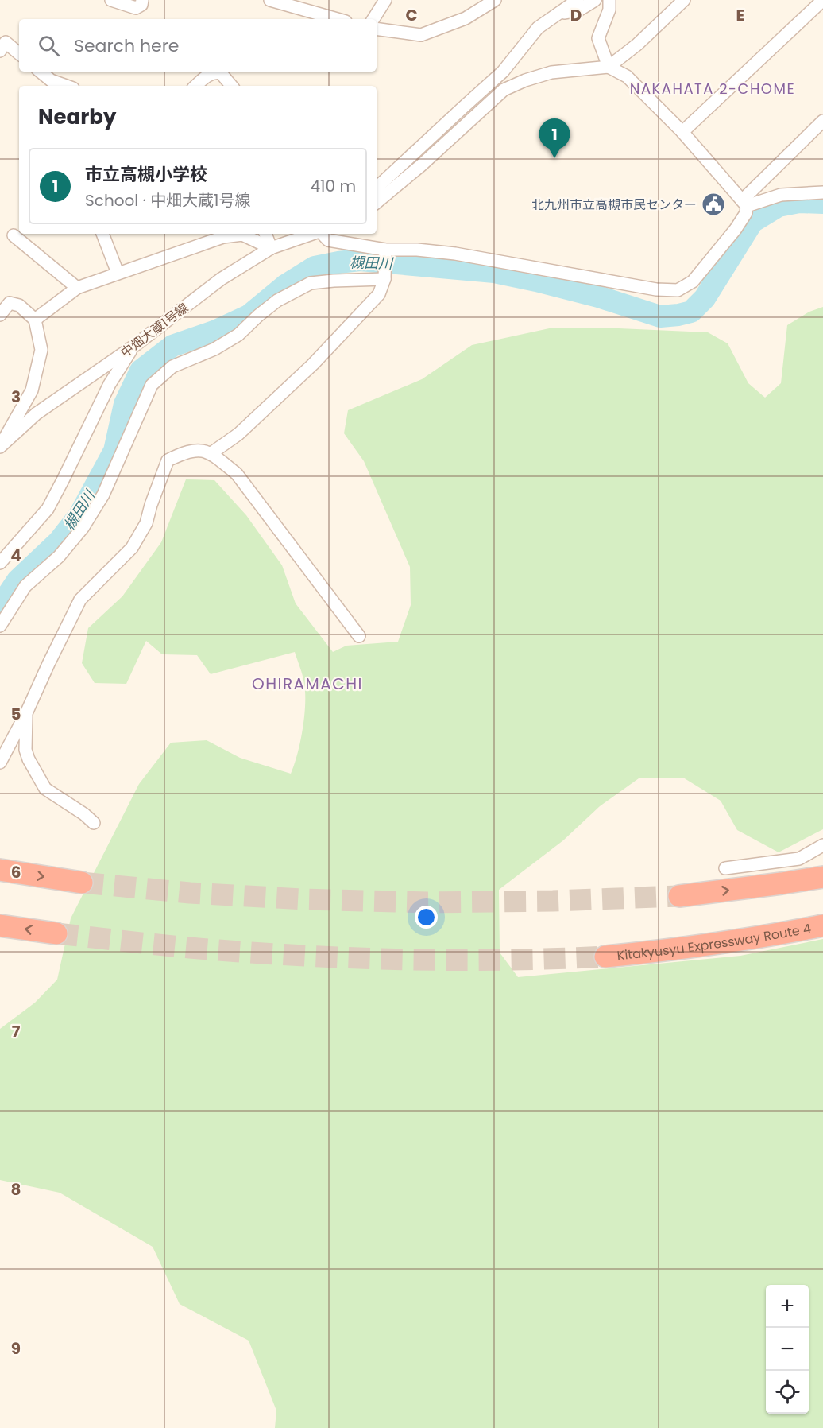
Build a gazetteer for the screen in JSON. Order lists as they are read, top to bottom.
{
  "streets": {
    "highway": ["Kitakyusyu Expressway Route 4"],
    "street": ["中畑大蔵1号線"]
  },
  "districts": ["NAKAHATA 2-CHOME", "OHIRAMACHI"],
  "water": ["槻田川"],
  "places": {
    "public building": ["北九州市立高槻市民センター"]
  },
  "page": {
    "search": "Search here",
    "heading": "Nearby",
    "pins": "1",
    "list": [
      {
        "mark": "1",
        "name": "市立高槻小学校",
        "note": "School · 中畑大蔵1号線",
        "value": "410 m"
      }
    ],
    "map_buttons": ["+", "−"]
  },
  "grid": {
    "columns": ["C", "D", "E"],
    "rows": [
      "3",
      "4",
      "5",
      "6",
      "7",
      "8",
      "9"
    ]
  }
}
